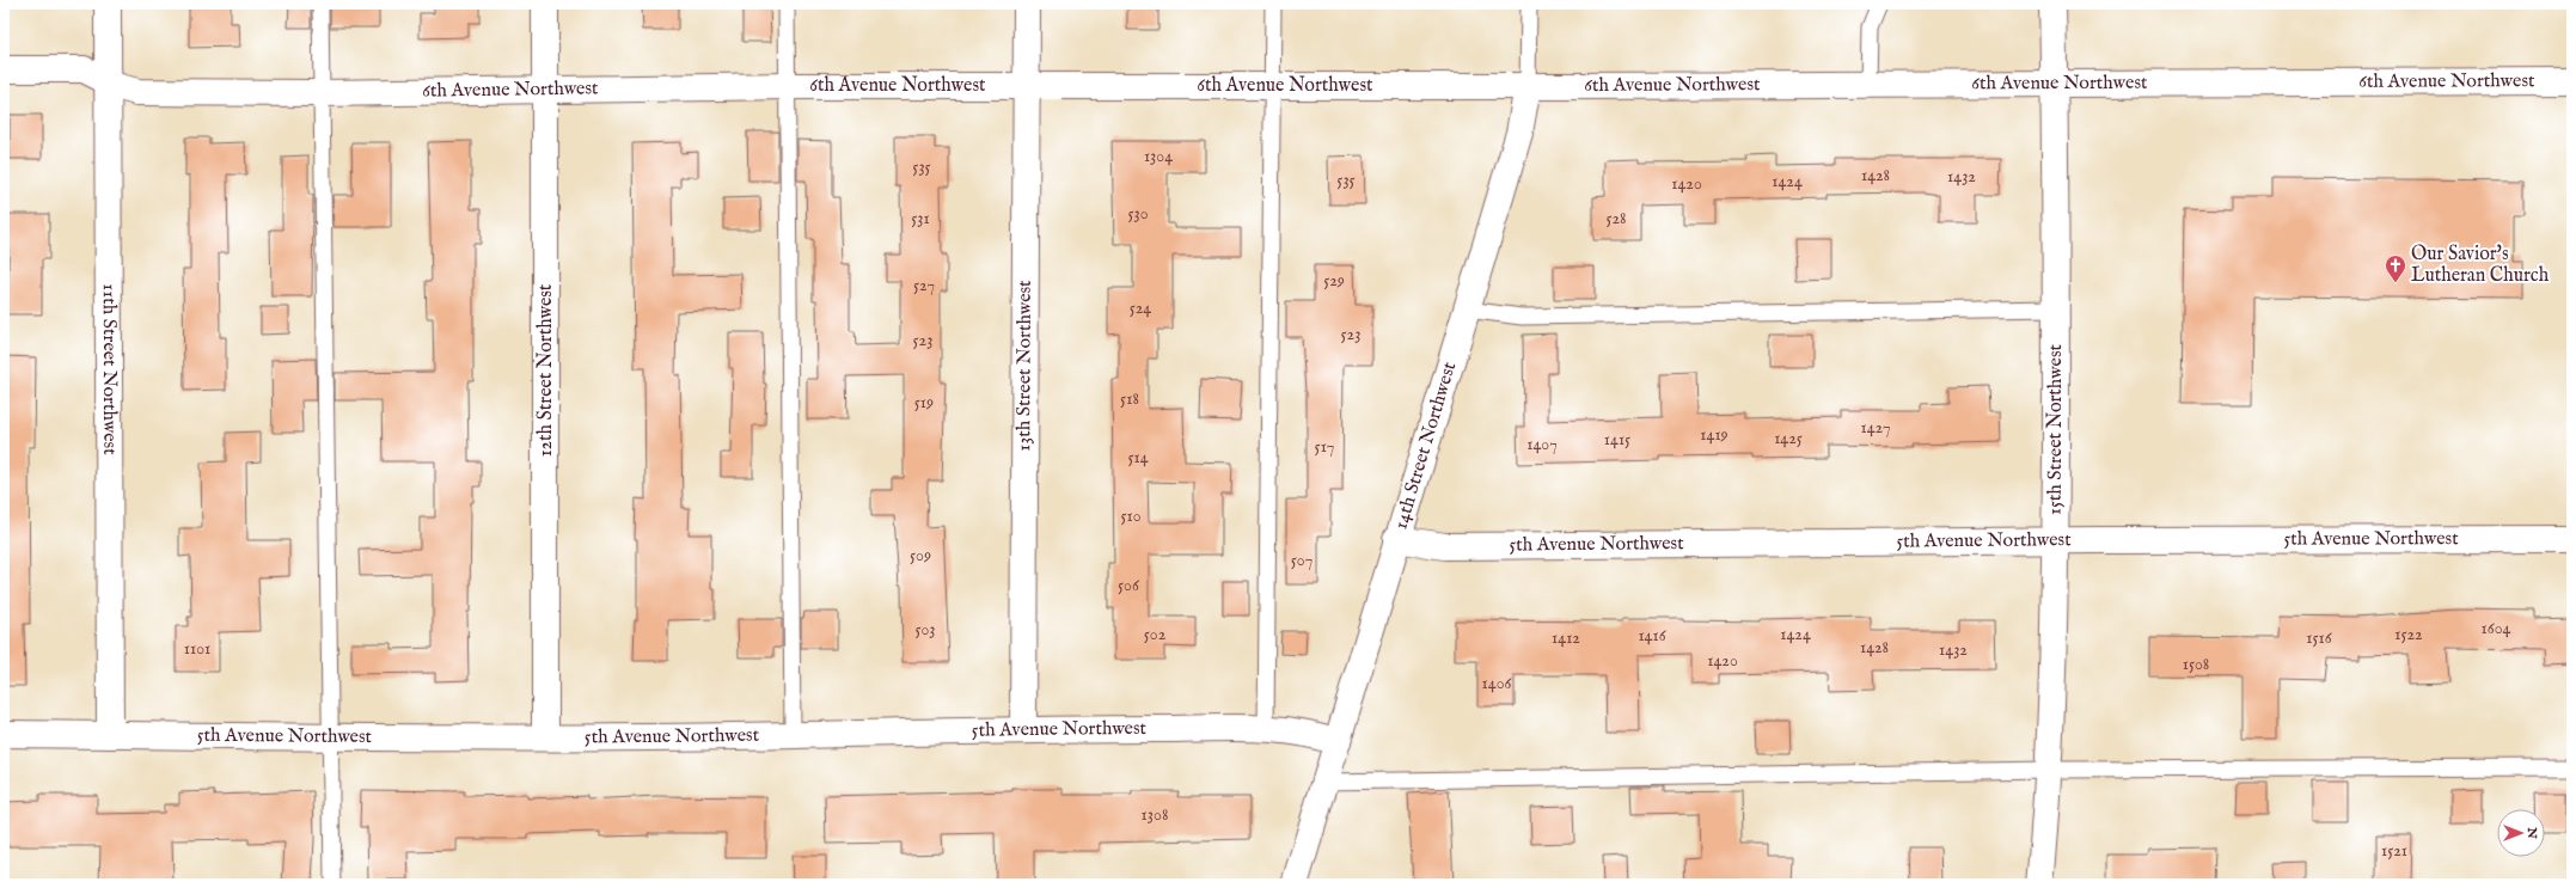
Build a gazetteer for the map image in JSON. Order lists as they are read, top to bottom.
{
  "streets": {
    "street": [
      "6th Avenue Northwest",
      "13th Street Northwest",
      "11th Street Northwest",
      "12th Street Northwest",
      "15th Street Northwest",
      "14th Street Northwest",
      "5th Avenue Northwest"
    ]
  },
  "crossings": [
    ["6th Avenue Northwest", "13th Street Northwest"],
    ["6th Avenue Northwest", "11th Street Northwest"],
    ["6th Avenue Northwest", "12th Street Northwest"],
    ["6th Avenue Northwest", "15th Street Northwest"],
    ["6th Avenue Northwest", "14th Street Northwest"],
    ["13th Street Northwest", "5th Avenue Northwest"],
    ["11th Street Northwest", "5th Avenue Northwest"],
    ["12th Street Northwest", "5th Avenue Northwest"],
    ["15th Street Northwest", "5th Avenue Northwest"],
    ["14th Street Northwest", "5th Avenue Northwest"]
  ],
  "places": {
    "church": ["Our Savior's Lutheran Church"]
  },
  "house_numbers": [
    "1304",
    "535",
    "1428",
    "1432",
    "535",
    "1424",
    "1420",
    "530",
    "531",
    "528",
    "529",
    "527",
    "524",
    "523",
    "523",
    "518",
    "519",
    "1427",
    "1419",
    "1425",
    "1415",
    "1407",
    "517",
    "514",
    "510",
    "509",
    "507",
    "506",
    "1604",
    "503",
    "502",
    "1424",
    "1522",
    "1416",
    "1412",
    "1516",
    "1428",
    "1101",
    "1432",
    "1420",
    "1508",
    "1406",
    "1308",
    "1521"
  ],
  "north": "right"
}
